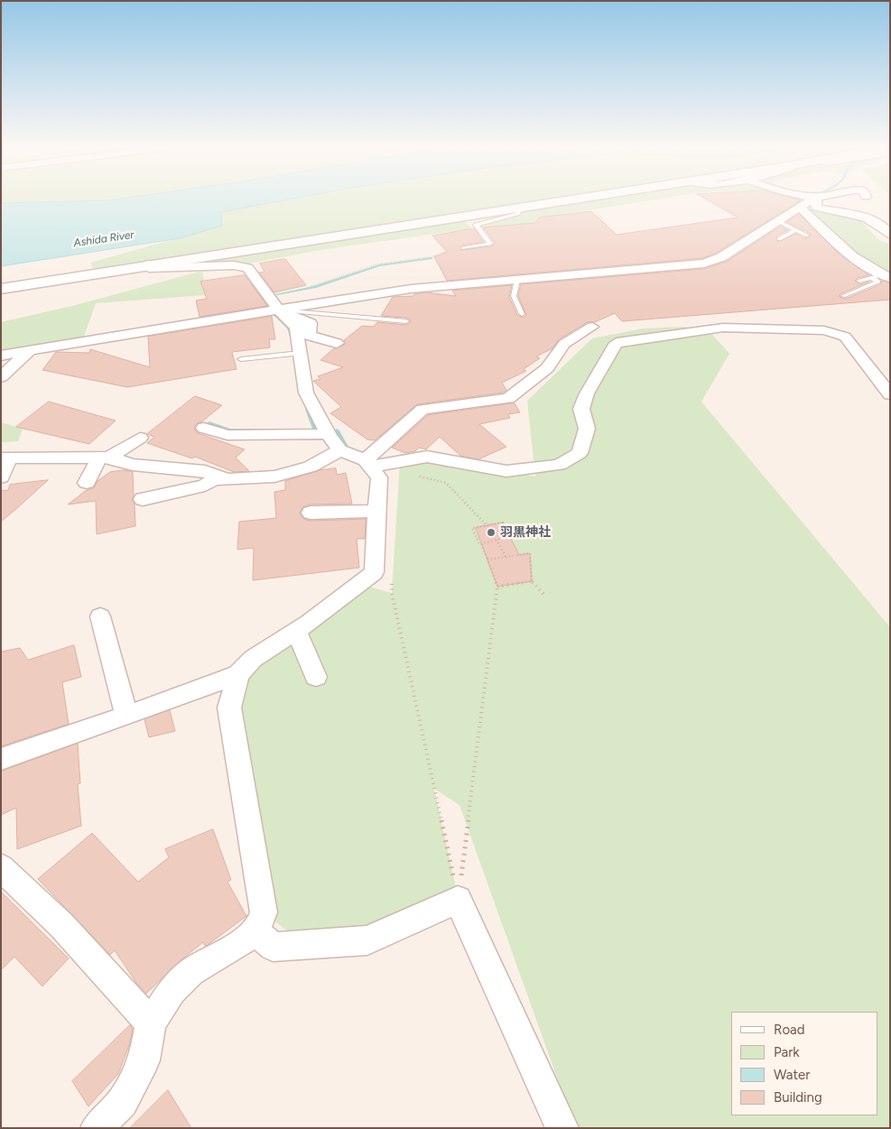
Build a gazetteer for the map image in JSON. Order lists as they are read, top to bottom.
{
  "water": ["Ashida River"],
  "places": ["羽黒神社"],
  "legend": [
    "Road",
    "Park",
    "Water",
    "Building"
  ]
}
